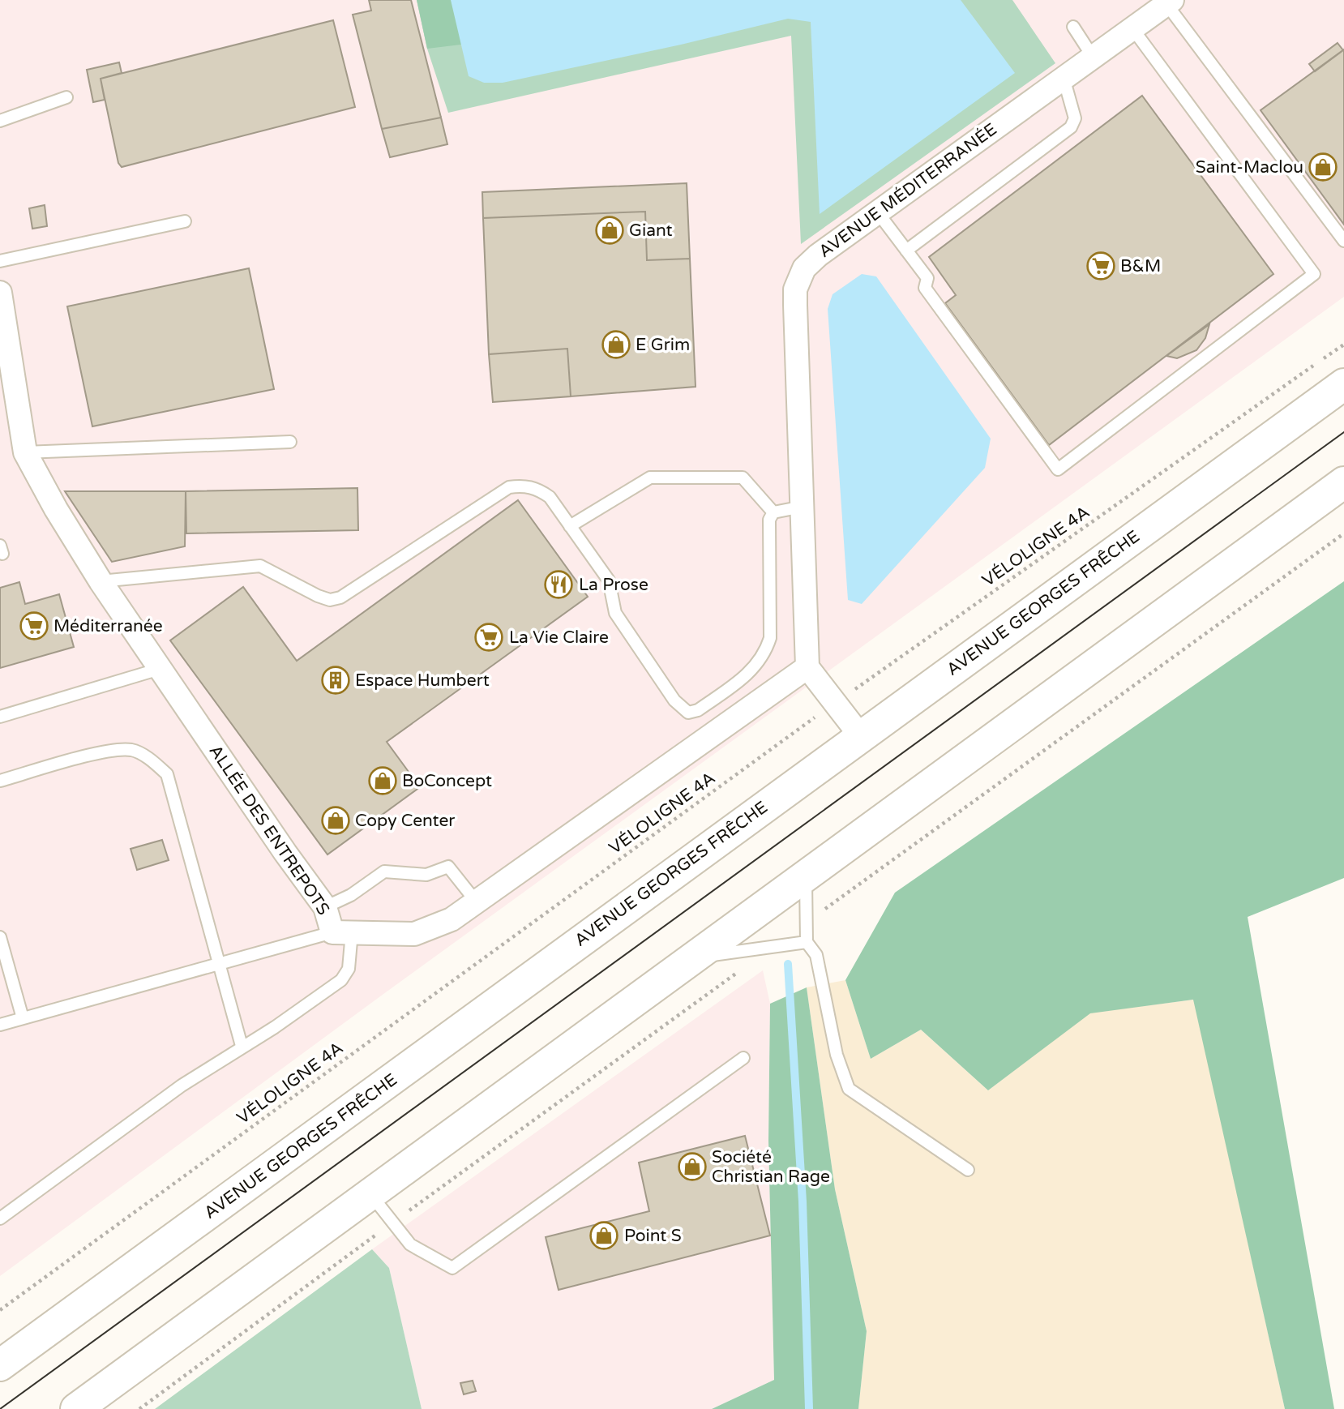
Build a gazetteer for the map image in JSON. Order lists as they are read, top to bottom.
{
  "streets": {
    "main road": ["AVENUE GEORGES FRÊCHE"],
    "street": ["AVENUE MÉDITERRANÉE", "ALLÉE DES ENTREPOTS"],
    "path": ["VÉLOLIGNE 4A"]
  },
  "places": {
    "shop": [
      "Saint-Maclou",
      "Giant",
      "E Grim",
      "BoConcept",
      "Copy Center",
      "Société Christian Rage",
      "Point S"
    ],
    "supermarket": ["B&M", "Méditerranée", "La Vie Claire"],
    "restaurant": ["La Prose"],
    "building": ["Espace Humbert"]
  }
}
